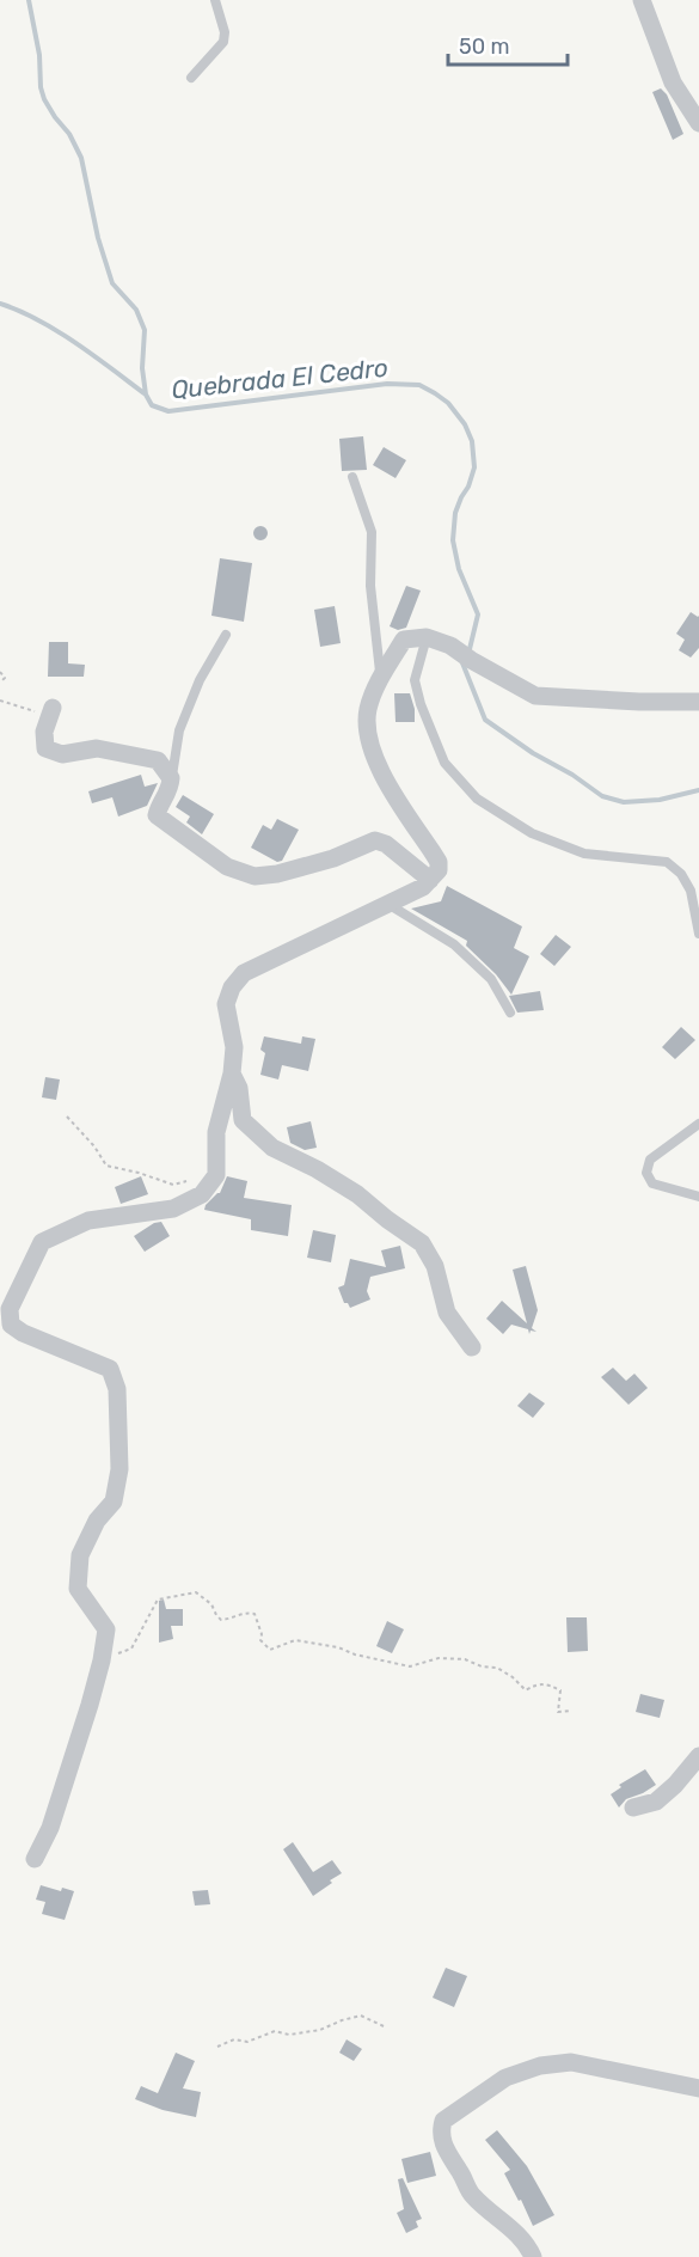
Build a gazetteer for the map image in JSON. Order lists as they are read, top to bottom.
{
  "water": ["Quebrada El Cedro"],
  "scale_bar": "50 m"
}
